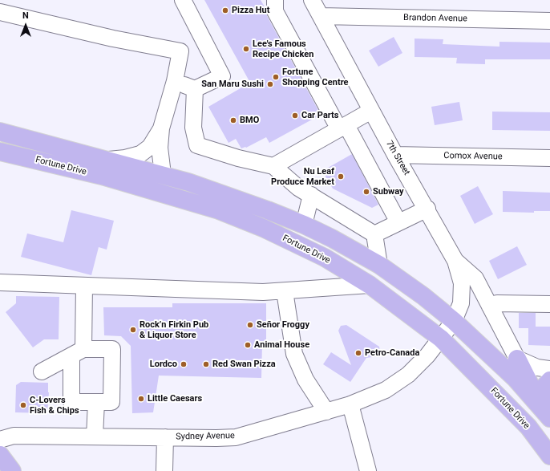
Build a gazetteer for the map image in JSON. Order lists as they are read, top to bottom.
{
  "streets": {
    "main road": ["Fortune Drive"],
    "street": [
      "Brandon Avenue",
      "Comox Avenue",
      "7th Street",
      "Sydney Avenue"
    ]
  },
  "crossings": [
    ["Brandon Avenue", "7th Street"],
    ["Comox Avenue", "7th Street"],
    ["7th Street", "Fortune Drive"],
    ["7th Street", "Sydney Avenue"],
    ["Fortune Drive", "Sydney Avenue"]
  ],
  "places": [
    "Pizza Hut",
    "Lee's Famous Recipe Chicken",
    "Fortune Shopping Centre",
    "San Maru Sushi",
    "Car Parts",
    "BMO",
    "Nu Leaf Produce Market",
    "Subway",
    "Señor Froggy",
    "Rock’n Firkin Pub & Liquor Store",
    "Animal House",
    "Petro-Canada",
    "Lordco",
    "Red Swan Pizza",
    "Little Caesars",
    "C-Lovers Fish & Chips"
  ],
  "north": "top"
}
